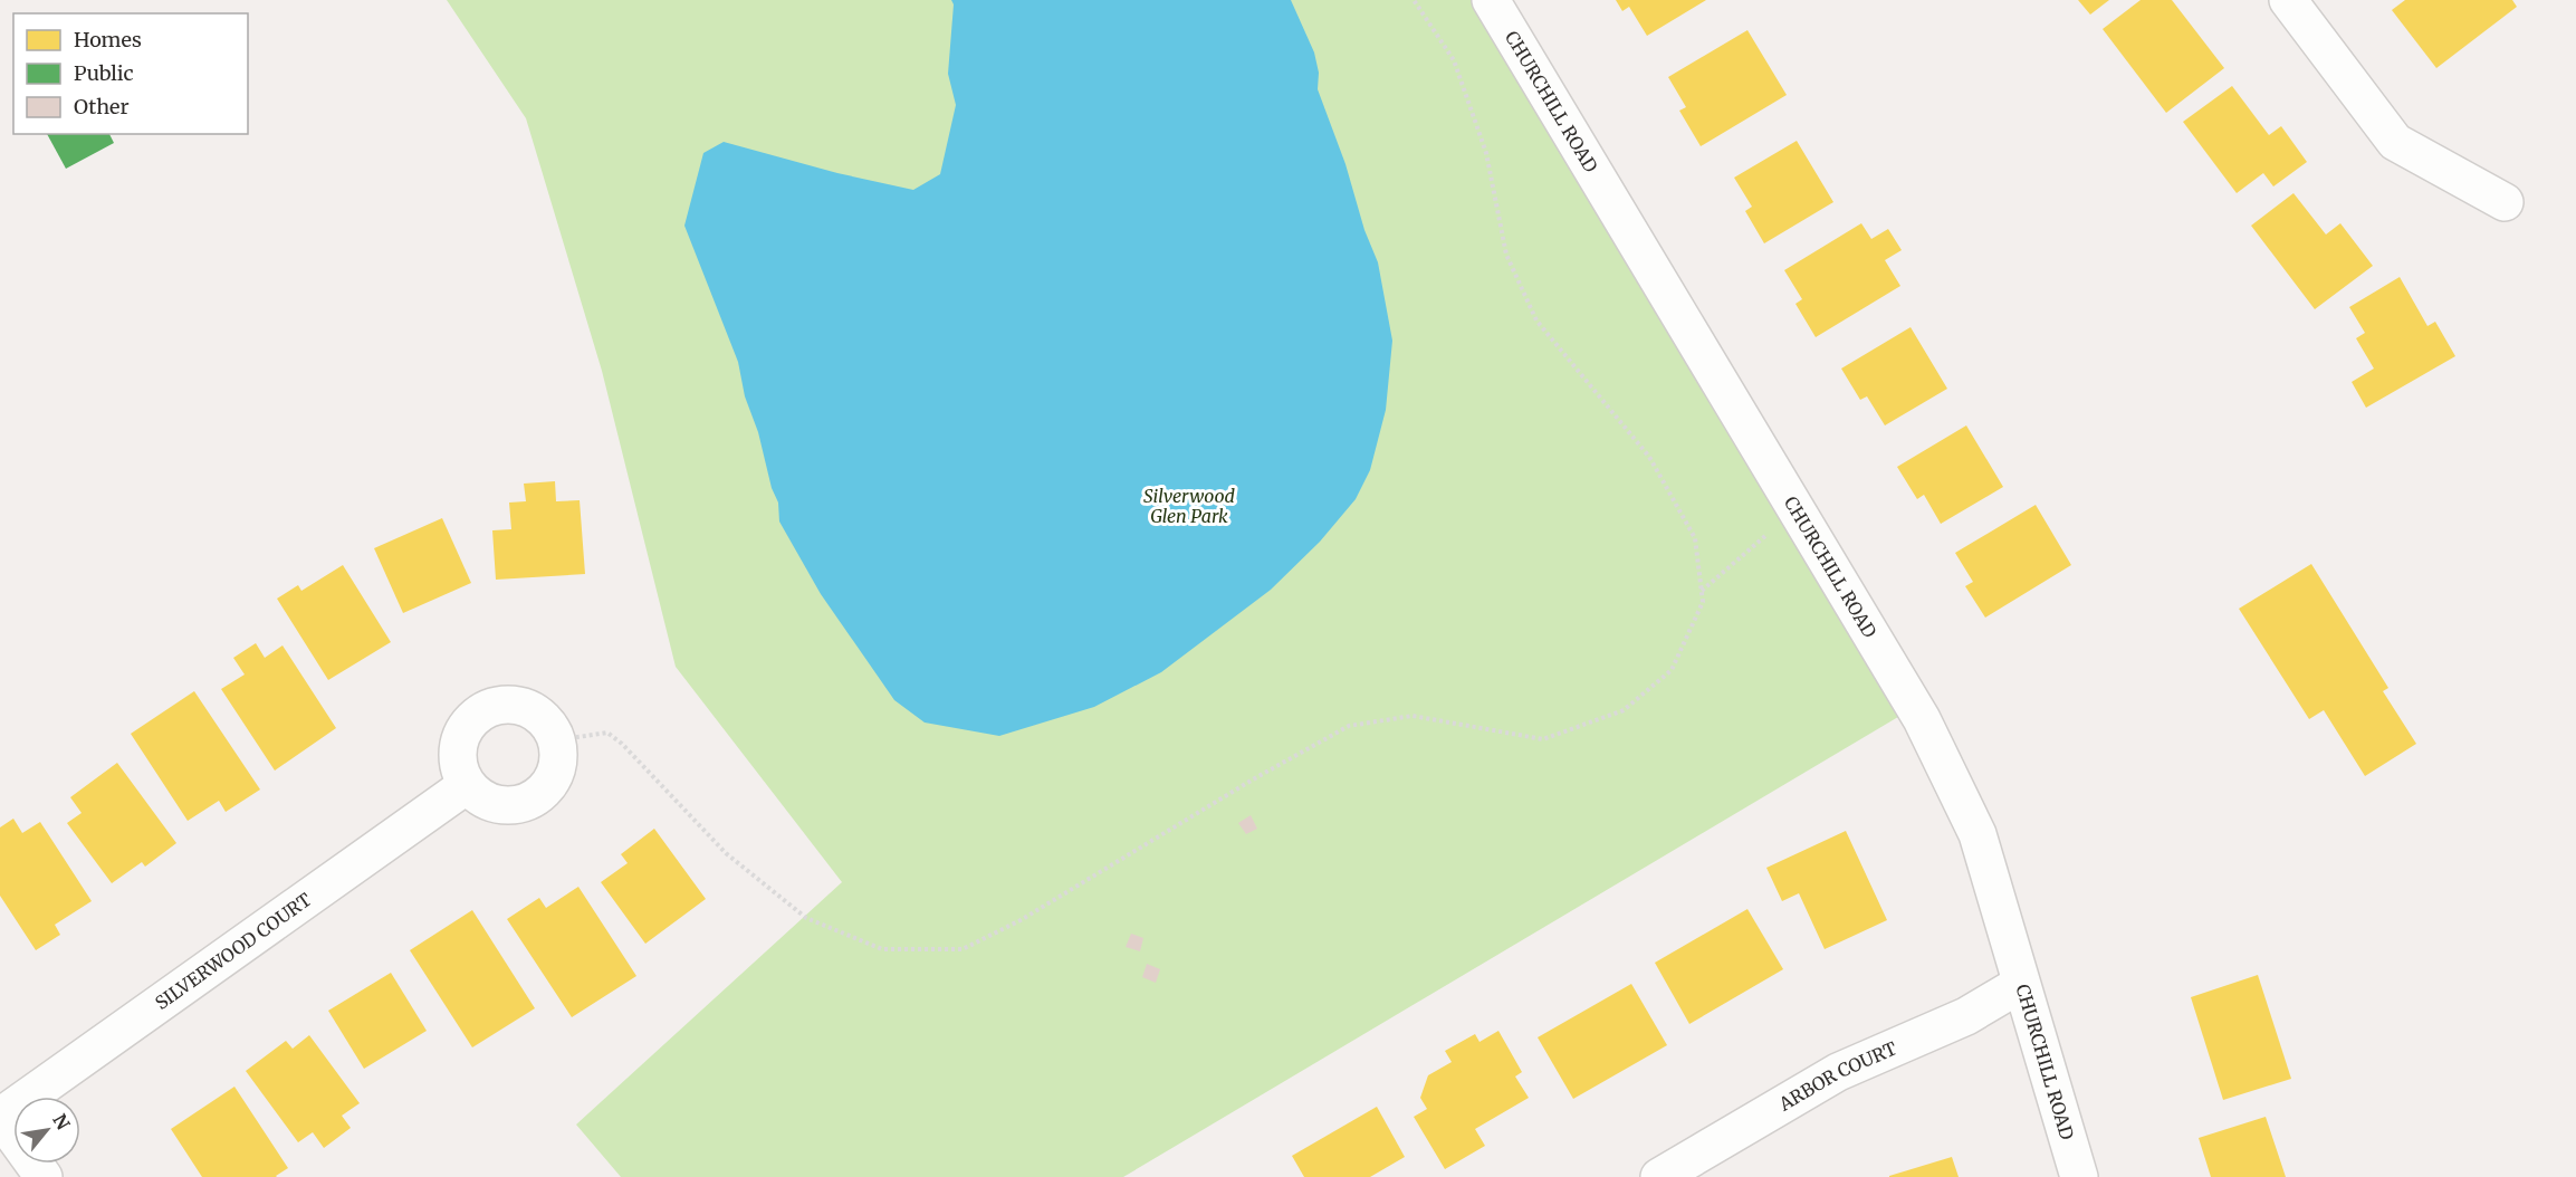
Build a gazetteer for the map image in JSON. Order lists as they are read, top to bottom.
{
  "streets": {
    "street": ["CHURCHILL ROAD", "SILVERWOOD COURT", "ARBOR COURT"]
  },
  "crossings": [
    ["CHURCHILL ROAD", "ARBOR COURT"]
  ],
  "parks": ["Silverwood Glen Park"],
  "legend": ["Homes", "Public", "Other"],
  "north": "top right"
}
